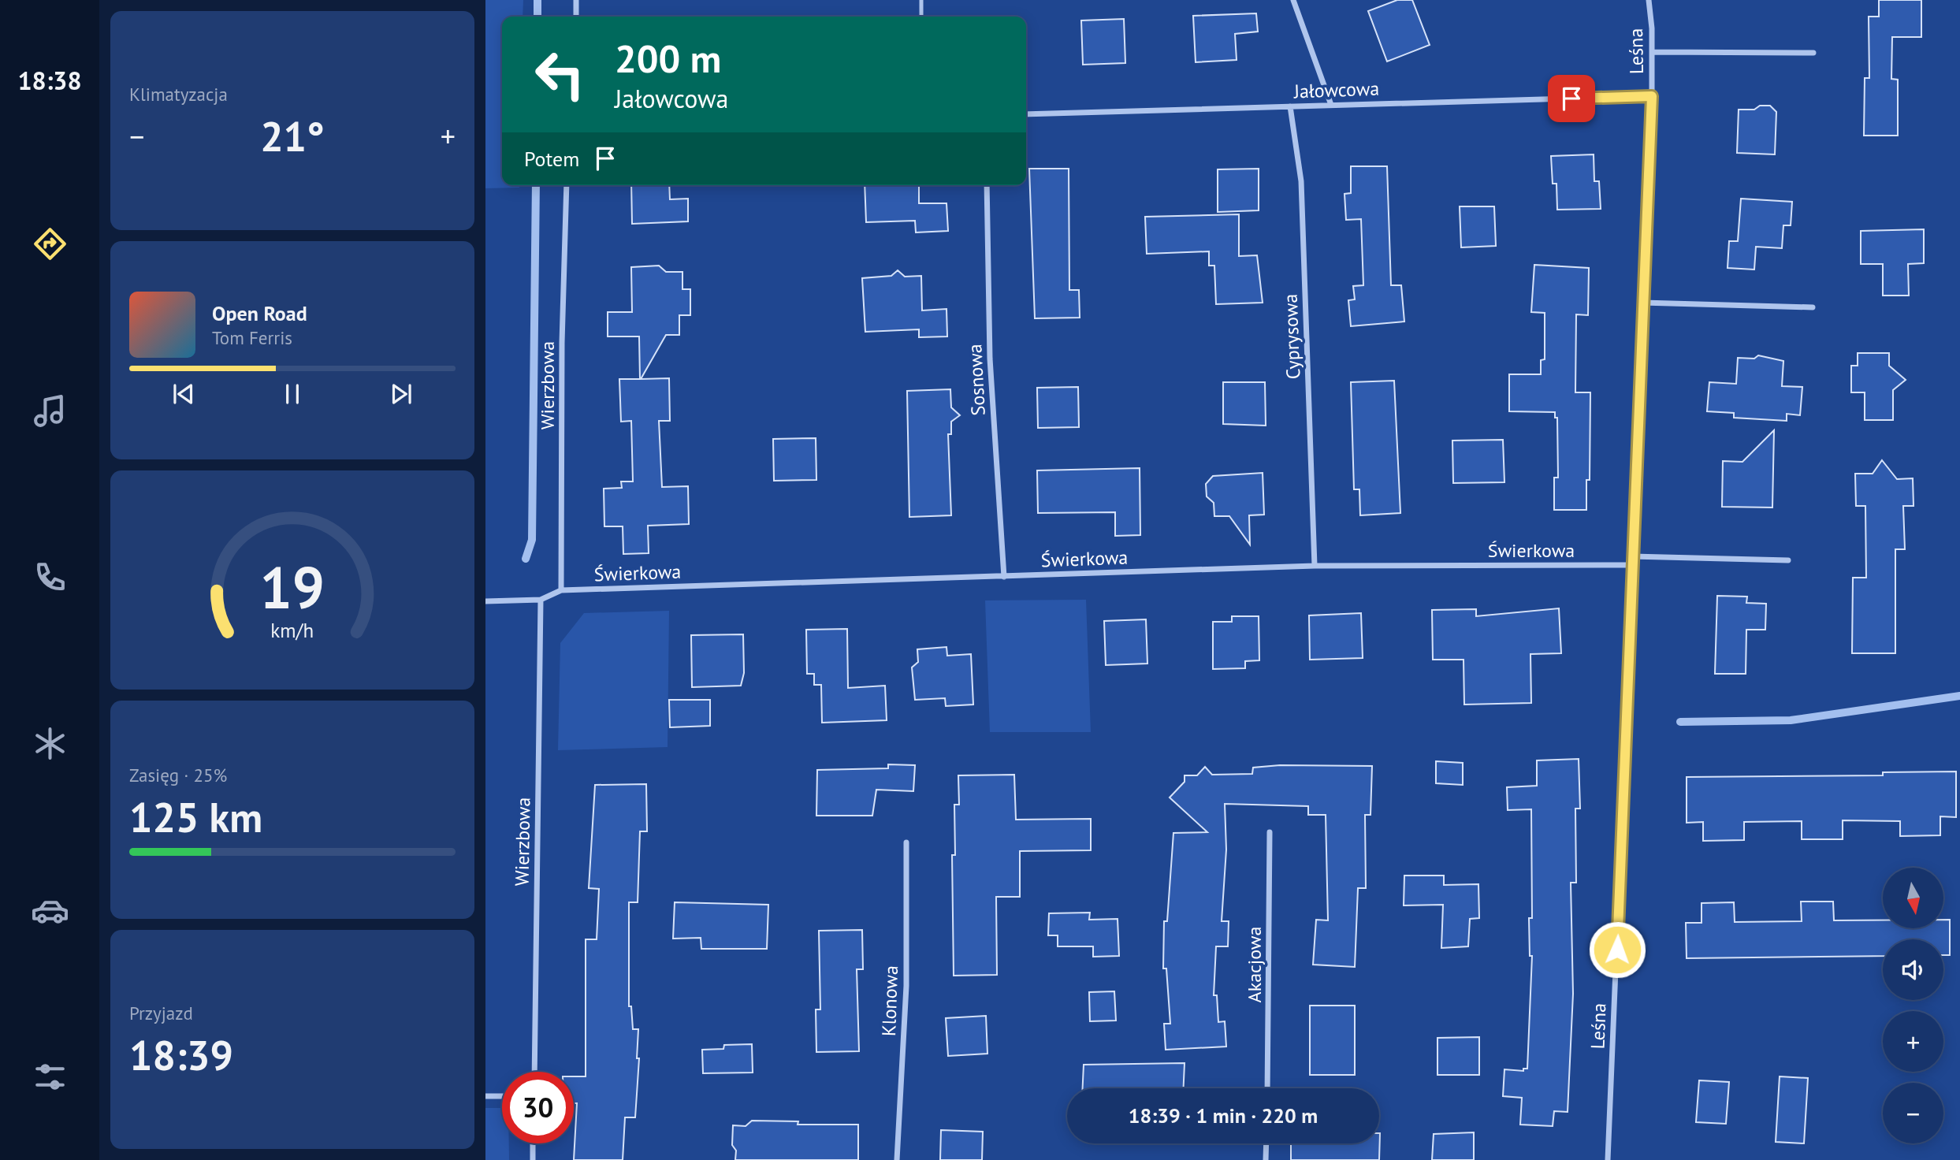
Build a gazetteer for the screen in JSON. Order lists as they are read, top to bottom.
{
  "streets": {
    "street": [
      "Leśna",
      "Jałowcowa",
      "Cyprysowa",
      "Sosnowa",
      "Wierzbowa",
      "Świerkowa",
      "Akacjowa",
      "Klonowa"
    ]
  },
  "crossings": [
    ["Leśna", "Jałowcowa"],
    ["Leśna", "Świerkowa"],
    ["Jałowcowa", "Cyprysowa"],
    ["Cyprysowa", "Świerkowa"],
    ["Sosnowa", "Świerkowa"],
    ["Wierzbowa", "Świerkowa"]
  ],
  "north": "bottom",
  "page": {
    "tabs": "18:38",
    "tile": [
      "Klimatyzacja",
      ["Zasięg · 25%", "125 km"],
      ["Przyjazd", "18:39"]
    ],
    "turn": ["200 m", "Jałowcowa"],
    "heat": ["−", "21°", "+"],
    "then": "Potem",
    "song": ["Open Road", "Tom Ferris"],
    "map_buttons": ["+", "−"],
    "limit": "30",
    "trip": "18:39 · 1 min · 220 m",
    "gauge": ["19", "km/h"]
  }
}
